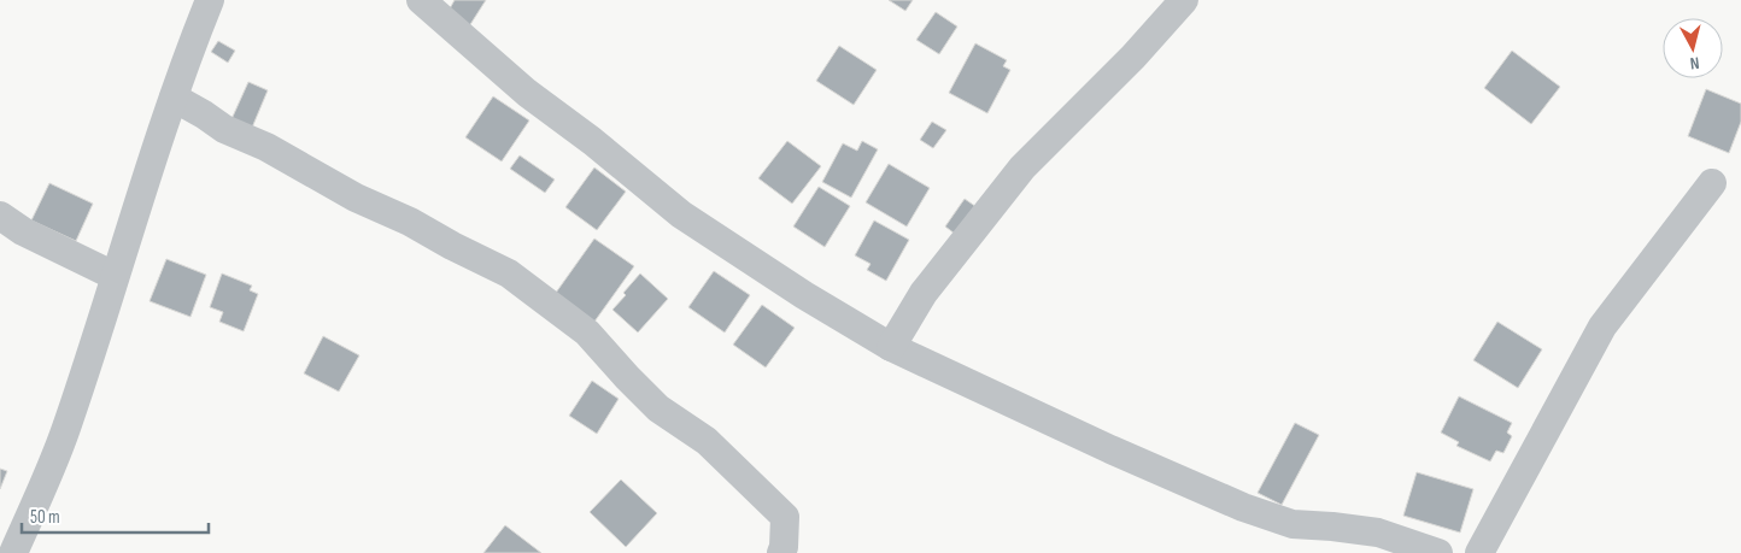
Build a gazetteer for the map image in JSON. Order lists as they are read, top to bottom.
{
  "scale_bar": "50 m",
  "north": "bottom"
}
